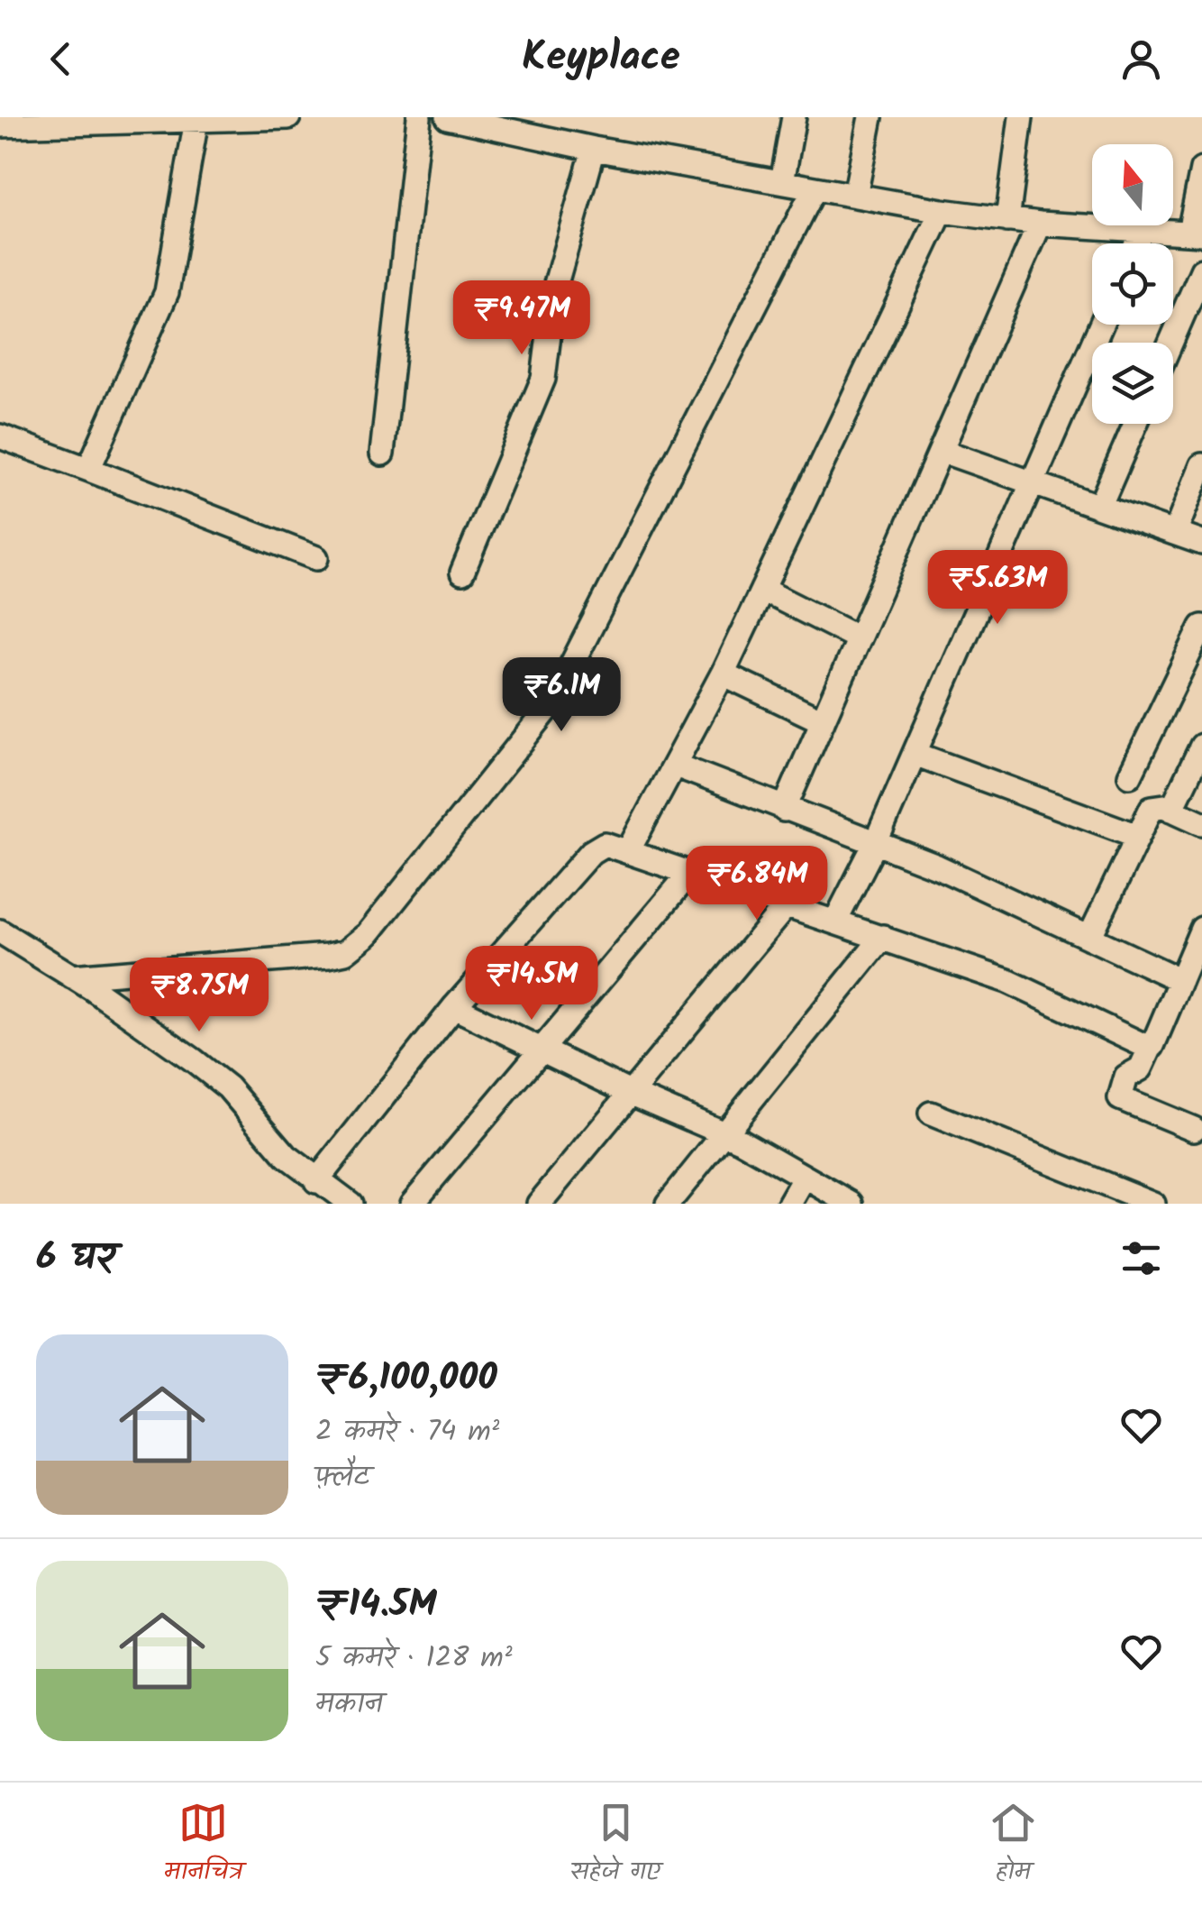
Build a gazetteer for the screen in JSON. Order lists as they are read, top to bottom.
{
  "north": "top",
  "page": {
    "header": "Keyplace",
    "price": [
      "₹9.47M",
      "₹5.63M",
      "₹6.1M",
      "₹6.84M",
      "₹14.5M",
      "₹8.75M"
    ],
    "heading": "6 घर",
    "list": [
      {
        "name": "₹6,100,000",
        "note": "2 कमरे · 74 m² · फ़्लैट"
      },
      {
        "name": "₹14.5M",
        "note": "5 कमरे · 128 m² · मकान"
      }
    ],
    "tabs": ["मानचित्र", "सहेजे गए", "होम"]
  }
}
